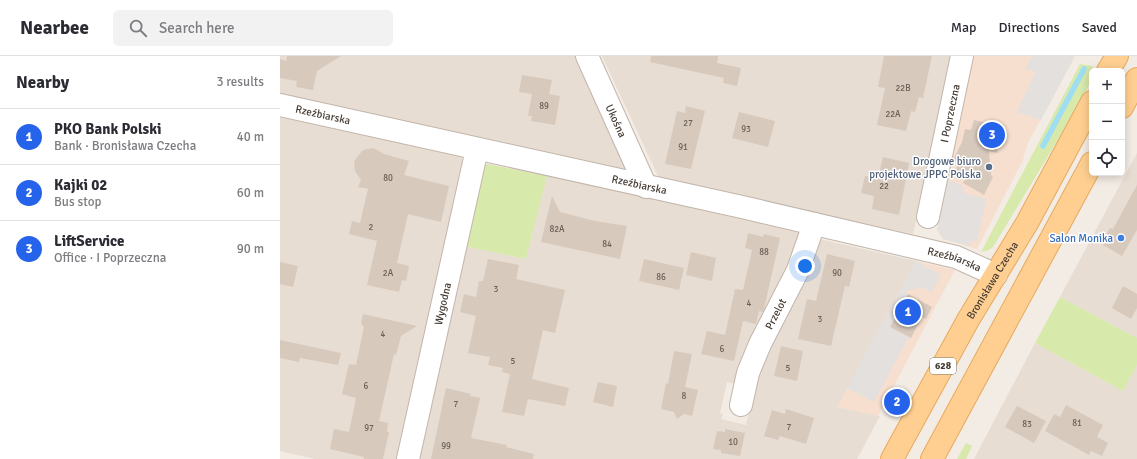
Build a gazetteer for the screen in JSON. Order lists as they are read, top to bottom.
{
  "streets": {
    "main road": ["Bronisława Czecha", "628"],
    "street": [
      "I Poprzeczna",
      "Rzeźbiarska",
      "Ukośna",
      "Wygodna",
      "Przelot"
    ]
  },
  "crossings": [
    ["Rzeźbiarska", "Ukośna"],
    ["Rzeźbiarska", "Bronisława Czecha"],
    ["Rzeźbiarska", "Wygodna"],
    ["Rzeźbiarska", "Przelot"]
  ],
  "places": ["Drogowe biuro projektowe JPPC Polska", "Salon Monika"],
  "house_numbers": [
    "22B",
    "89",
    "22A",
    "27",
    "93",
    "91",
    "80",
    "22",
    "2",
    "82A",
    "84",
    "88",
    "2A",
    "90",
    "86",
    "3",
    "4",
    "3",
    "4",
    "6",
    "5",
    "5",
    "6",
    "8",
    "7",
    "81",
    "83",
    "7",
    "97",
    "10",
    "99"
  ],
  "page": {
    "header": "Nearbee",
    "search": "Search here",
    "nav": ["Map", "Directions", "Saved"],
    "heading": ["Nearby", "3 results"],
    "map_buttons": ["+", "−"],
    "list": [
      {
        "mark": "1",
        "name": "PKO Bank Polski",
        "note": "Bank · Bronisława Czecha",
        "value": "40 m"
      },
      {
        "mark": "2",
        "name": "Kajki 02",
        "note": "Bus stop",
        "value": "60 m"
      },
      {
        "mark": "3",
        "name": "LiftService",
        "note": "Office · I Poprzeczna",
        "value": "90 m"
      }
    ],
    "pins": ["3", "1", "2"]
  }
}
